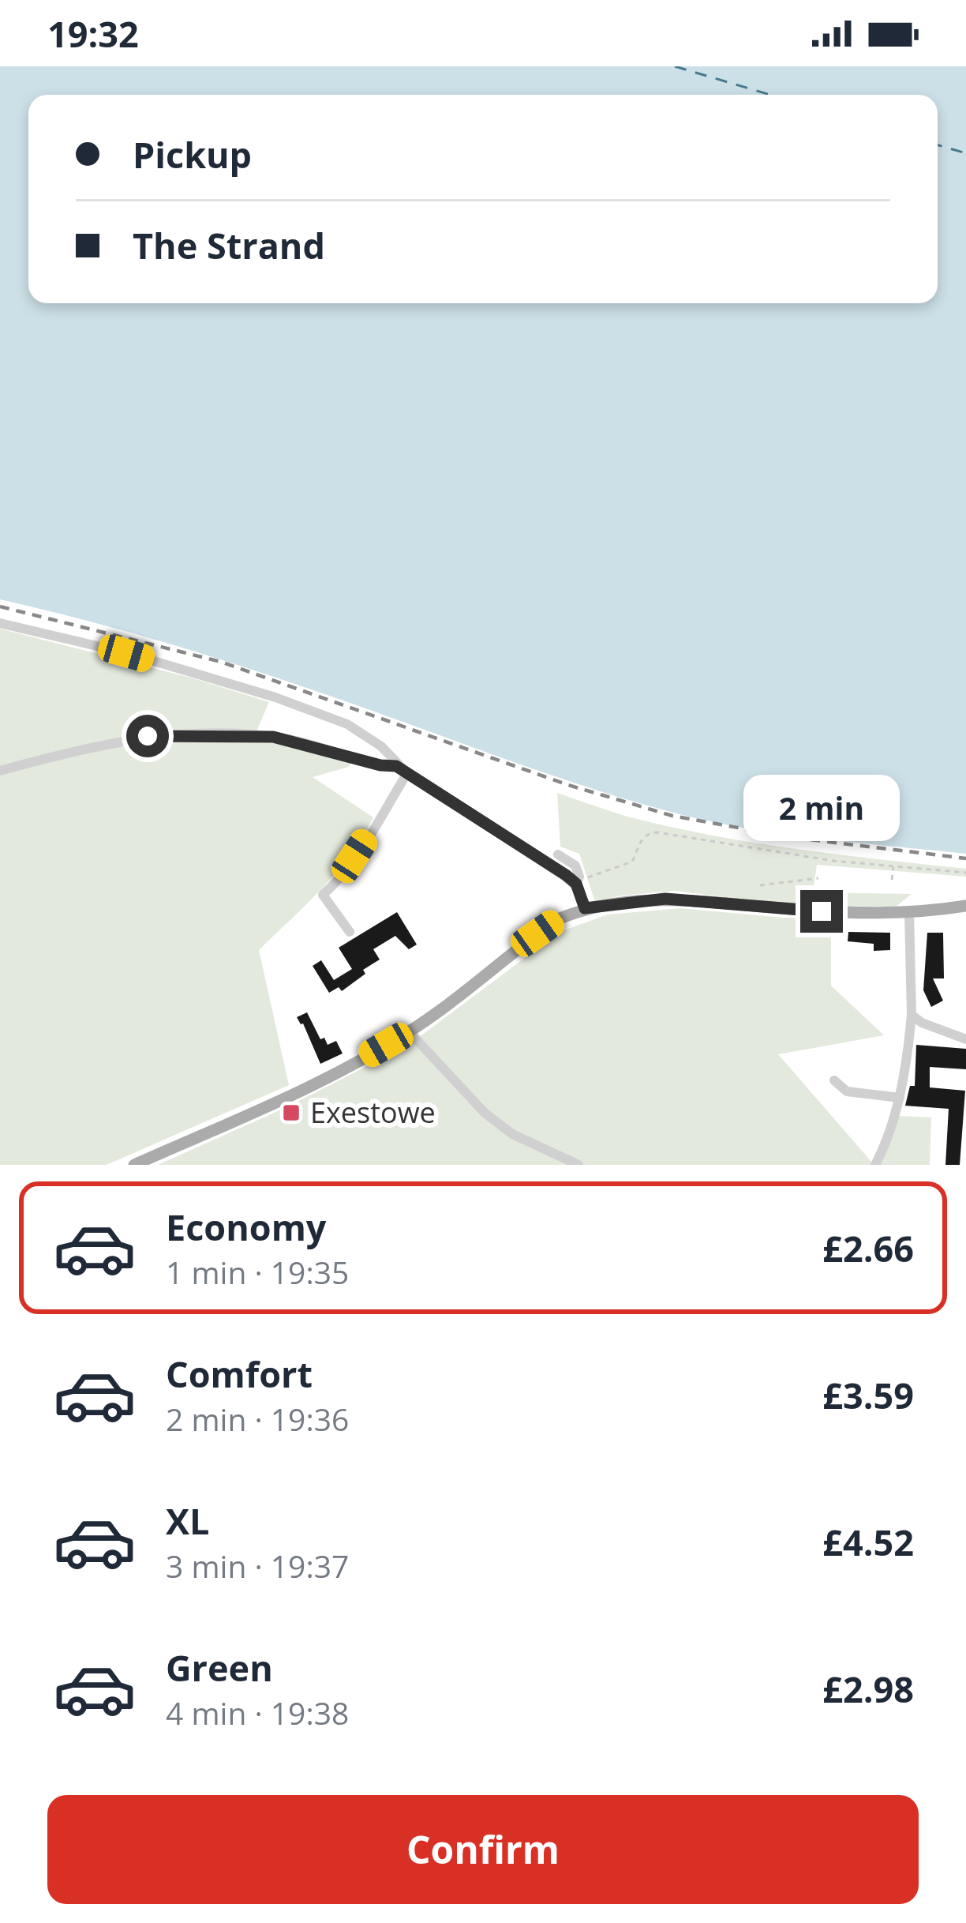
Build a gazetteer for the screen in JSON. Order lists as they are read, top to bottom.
{
  "places": {
    "transit": ["Exestowe"]
  },
  "page": {
    "status": "19:32",
    "banner": ["Pickup", "The Strand"],
    "bubble": "2 min",
    "list": [
      {
        "name": "Economy",
        "note": "1 min · 19:35",
        "value": "£2.66"
      },
      {
        "name": "Comfort",
        "note": "2 min · 19:36",
        "value": "£3.59"
      },
      {
        "name": "XL",
        "note": "3 min · 19:37",
        "value": "£4.52"
      },
      {
        "name": "Green",
        "note": "4 min · 19:38",
        "value": "£2.98"
      }
    ],
    "buttons": "Confirm"
  }
}
